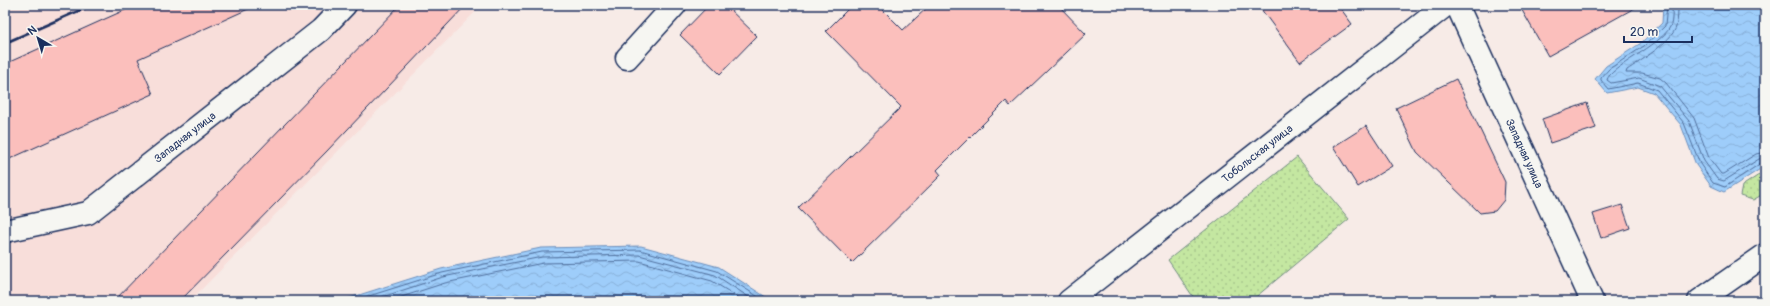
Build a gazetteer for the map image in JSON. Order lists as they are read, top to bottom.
{
  "streets": {
    "street": ["Западная улица", "Тобольская улица"]
  },
  "scale_bar": "20 m",
  "north": "top left"
}
